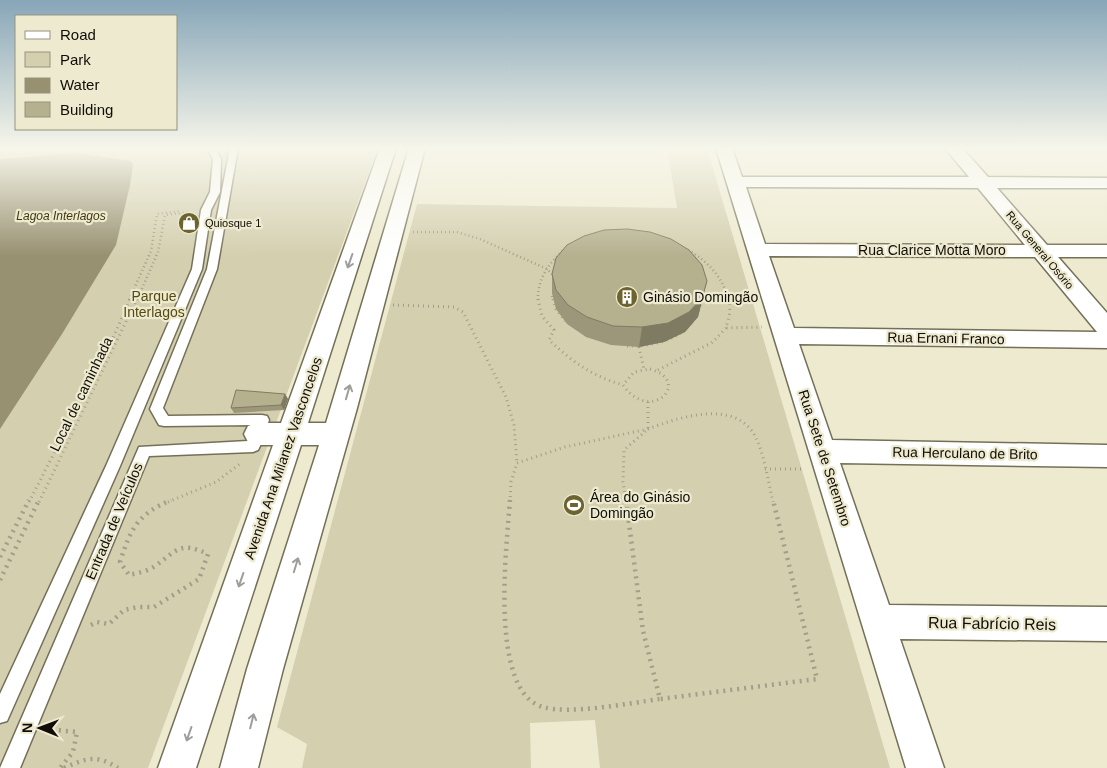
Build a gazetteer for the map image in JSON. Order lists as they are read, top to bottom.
{
  "streets": {
    "street": [
      "Rua Clarice Motta Moro",
      "Rua General Osório",
      "Rua Ernani Franco",
      "Rua Herculano de Brito",
      "Avenida Ana Milanez Vasconcelos",
      "Rua Sete de Setembro",
      "Rua Fabrício Reis"
    ],
    "lane": ["Entrada de Veículos"],
    "path": ["Local de caminhada"]
  },
  "crossings": [
    ["Rua Clarice Motta Moro", "Rua General Osório"],
    ["Rua Clarice Motta Moro", "Rua Sete de Setembro"],
    ["Rua Ernani Franco", "Rua Sete de Setembro"],
    ["Local de caminhada", "Entrada de Veículos"],
    ["Rua Herculano de Brito", "Rua Sete de Setembro"],
    ["Rua Sete de Setembro", "Rua Fabrício Reis"]
  ],
  "water": ["Lagoa Interlagos"],
  "parks": ["Parque Interlagos"],
  "places": {
    "shop": ["Quiosque 1"],
    "building": ["Ginásio Domingão"],
    "sports": ["Área do Ginásio Domingão"]
  },
  "legend": [
    "Road",
    "Park",
    "Water",
    "Building"
  ],
  "north": "left"
}
